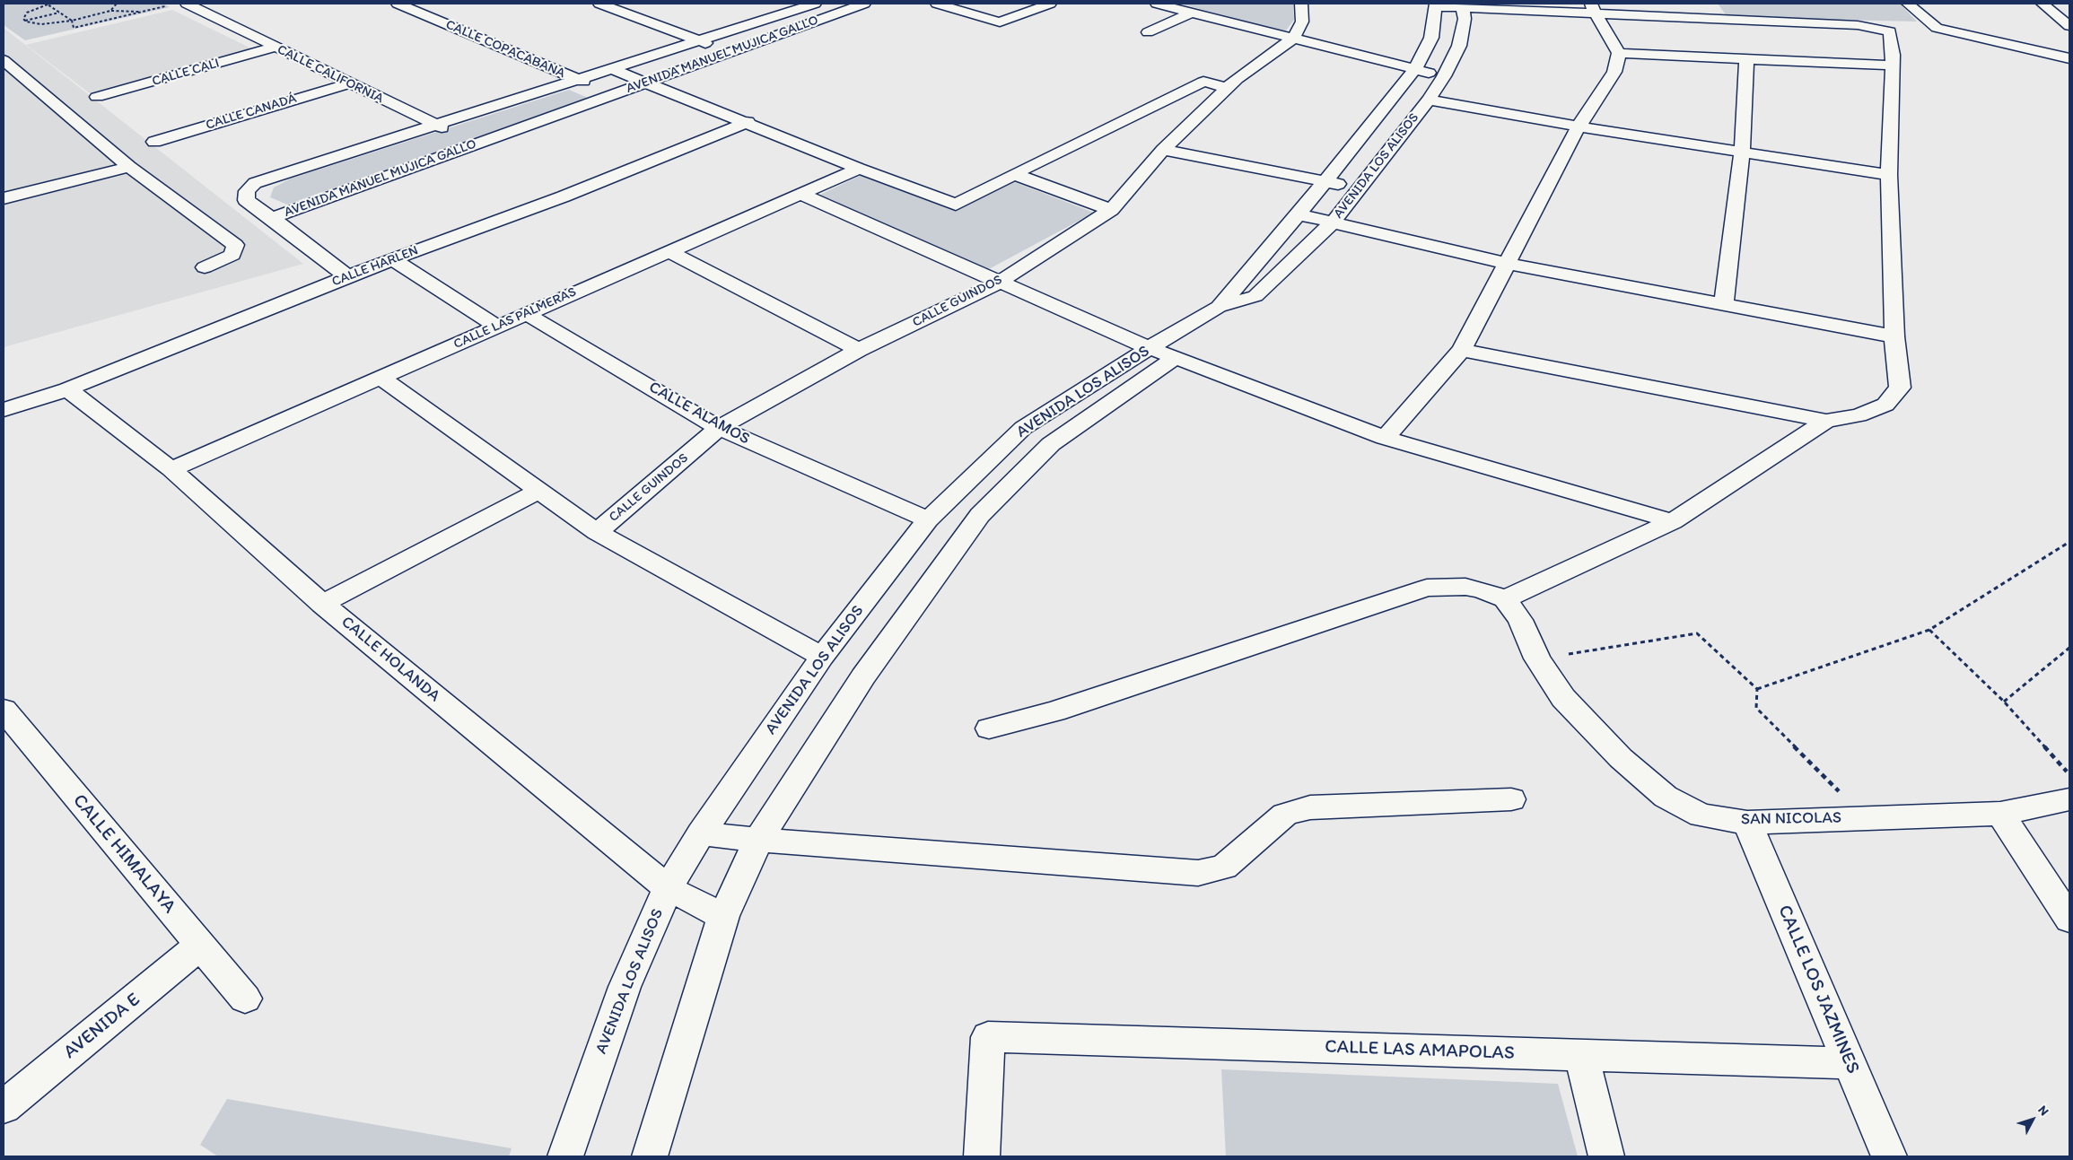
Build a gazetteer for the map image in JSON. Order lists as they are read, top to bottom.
{
  "streets": {
    "street": [
      "CALLE COPACABANA",
      "AVENIDA MANUEL MUJICA GALLO",
      "CALLE CALI",
      "CALLE CALIFORNIA",
      "CALLE CANADÁ",
      "AVENIDA LOS ALISOS",
      "CALLE HARLEN",
      "CALLE GUINDOS",
      "CALLE LAS PALMERAS",
      "CALLE ALAMOS",
      "CALLE HOLANDA",
      "SAN NICOLAS",
      "CALLE HIMALAYA",
      "CALLE LOS JAZMINES",
      "AVENIDA E",
      "CALLE LAS AMAPOLAS"
    ]
  },
  "crossings": [
    ["CALLE COPACABANA", "AVENIDA MANUEL MUJICA GALLO"],
    ["AVENIDA MANUEL MUJICA GALLO", "CALLE CALIFORNIA"],
    ["CALLE CALI", "CALLE CALIFORNIA"],
    ["CALLE CALIFORNIA", "CALLE CANADÁ"],
    ["AVENIDA LOS ALISOS", "CALLE ALAMOS"],
    ["AVENIDA LOS ALISOS", "CALLE HOLANDA"],
    ["CALLE HARLEN", "CALLE HOLANDA"],
    ["CALLE GUINDOS", "CALLE ALAMOS"],
    ["CALLE LAS PALMERAS", "CALLE ALAMOS"],
    ["CALLE LAS PALMERAS", "CALLE HOLANDA"],
    ["SAN NICOLAS", "CALLE LOS JAZMINES"],
    ["CALLE HIMALAYA", "AVENIDA E"],
    ["CALLE LOS JAZMINES", "CALLE LAS AMAPOLAS"]
  ],
  "north": "top right"
}
